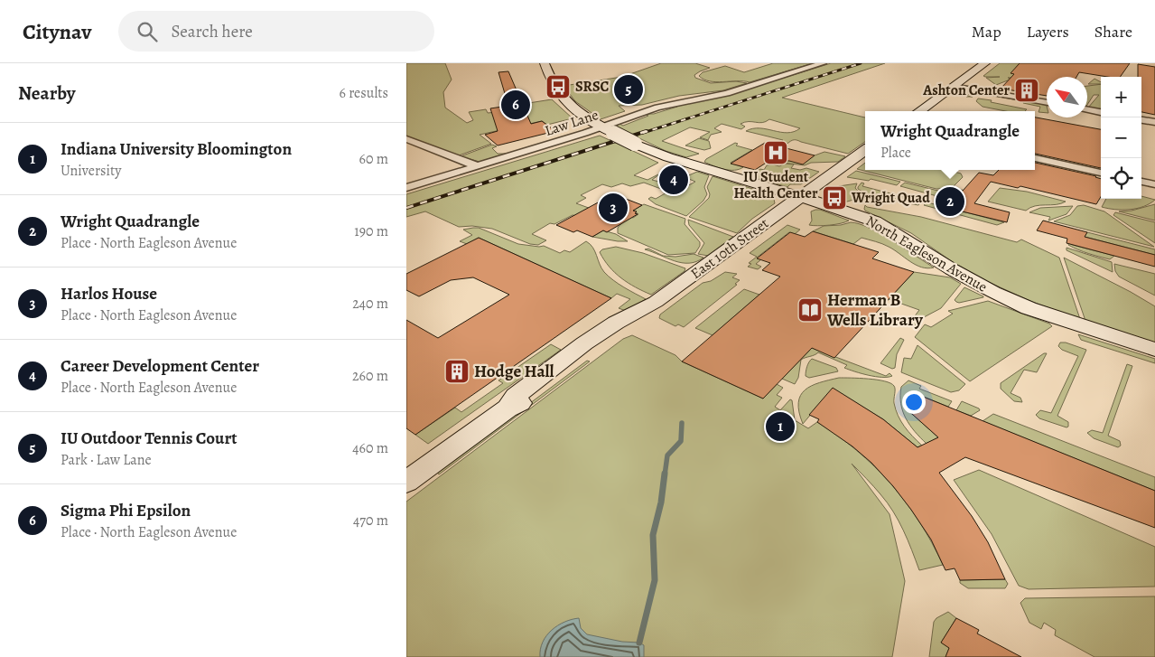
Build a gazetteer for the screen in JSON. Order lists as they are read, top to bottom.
{
  "streets": {
    "street": ["Law Lane", "East 10th Street", "North Eagleson Avenue"]
  },
  "crossings": [
    ["Law Lane", "North Eagleson Avenue"],
    ["East 10th Street", "North Eagleson Avenue"]
  ],
  "places": {
    "bus stop": ["SRSC", "Wright Quad"],
    "building": ["Ashton Center", "Hodge Hall"],
    "hospital": ["IU Student Health Center"],
    "library": ["Herman B Wells Library"]
  },
  "north": "top left",
  "page": {
    "header": "Citynav",
    "search": "Search here",
    "nav": ["Map", "Layers", "Share"],
    "heading": ["Nearby", "6 results"],
    "pins": [
      "5",
      "6",
      "4",
      "2",
      "3",
      "1"
    ],
    "map_buttons": ["+", "−"],
    "popup": ["Wright Quadrangle", "Place"],
    "list": [
      {
        "mark": "1",
        "name": "Indiana University Bloomington",
        "note": "University",
        "value": "60 m"
      },
      {
        "mark": "2",
        "name": "Wright Quadrangle",
        "note": "Place · North Eagleson Avenue",
        "value": "190 m"
      },
      {
        "mark": "3",
        "name": "Harlos House",
        "note": "Place · North Eagleson Avenue",
        "value": "240 m"
      },
      {
        "mark": "4",
        "name": "Career Development Center",
        "note": "Place · North Eagleson Avenue",
        "value": "260 m"
      },
      {
        "mark": "5",
        "name": "IU Outdoor Tennis Court",
        "note": "Park · Law Lane",
        "value": "460 m"
      },
      {
        "mark": "6",
        "name": "Sigma Phi Epsilon",
        "note": "Place · North Eagleson Avenue",
        "value": "470 m"
      }
    ]
  }
}
